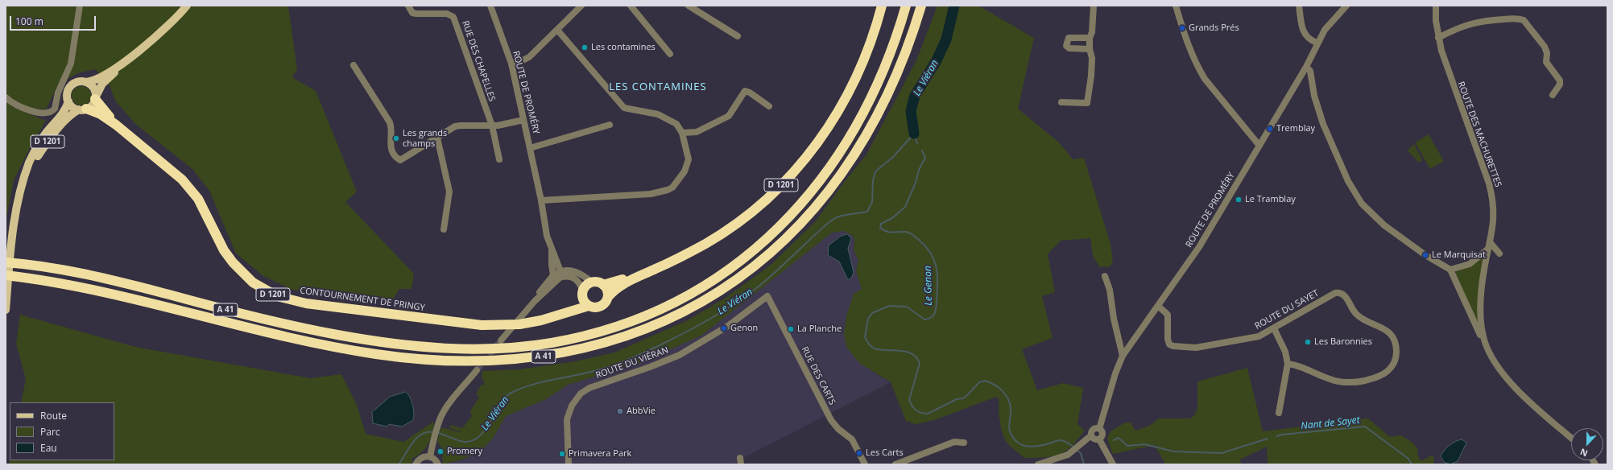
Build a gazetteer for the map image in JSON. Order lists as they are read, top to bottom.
{
  "streets": {
    "highway": ["D 1201", "CONTOURNEMENT DE PRINGY", "A 41"],
    "street": [
      "RUE DES CHAPELLES",
      "ROUTE DE PROMÉRY",
      "ROUTE DES MACHURETTES",
      "ROUTE DU SAYET",
      "ROUTE DU VIÉRAN",
      "RUE DES CARTS"
    ]
  },
  "crossings": [
    ["ROUTE DE PROMÉRY", "ROUTE DU SAYET"],
    ["D 1201", "CONTOURNEMENT DE PRINGY"],
    ["ROUTE DU VIÉRAN", "RUE DES CARTS"]
  ],
  "districts": ["LES CONTAMINES"],
  "water": ["Le Viéran", "Le Genon", "Nant de Sayet"],
  "places": [
    "Grands Prés",
    "Les contamines",
    "Tremblay",
    "Les grands champs",
    "Le Tramblay",
    "Le Marquisat",
    "Genon",
    "La Planche",
    "Les Baronnies",
    "AbbVie",
    "Promery",
    "Les Carts",
    "Primavera Park"
  ],
  "legend": ["Route", "Parc", "Eau"],
  "scale_bar": "100 m",
  "north": "bottom"
}
